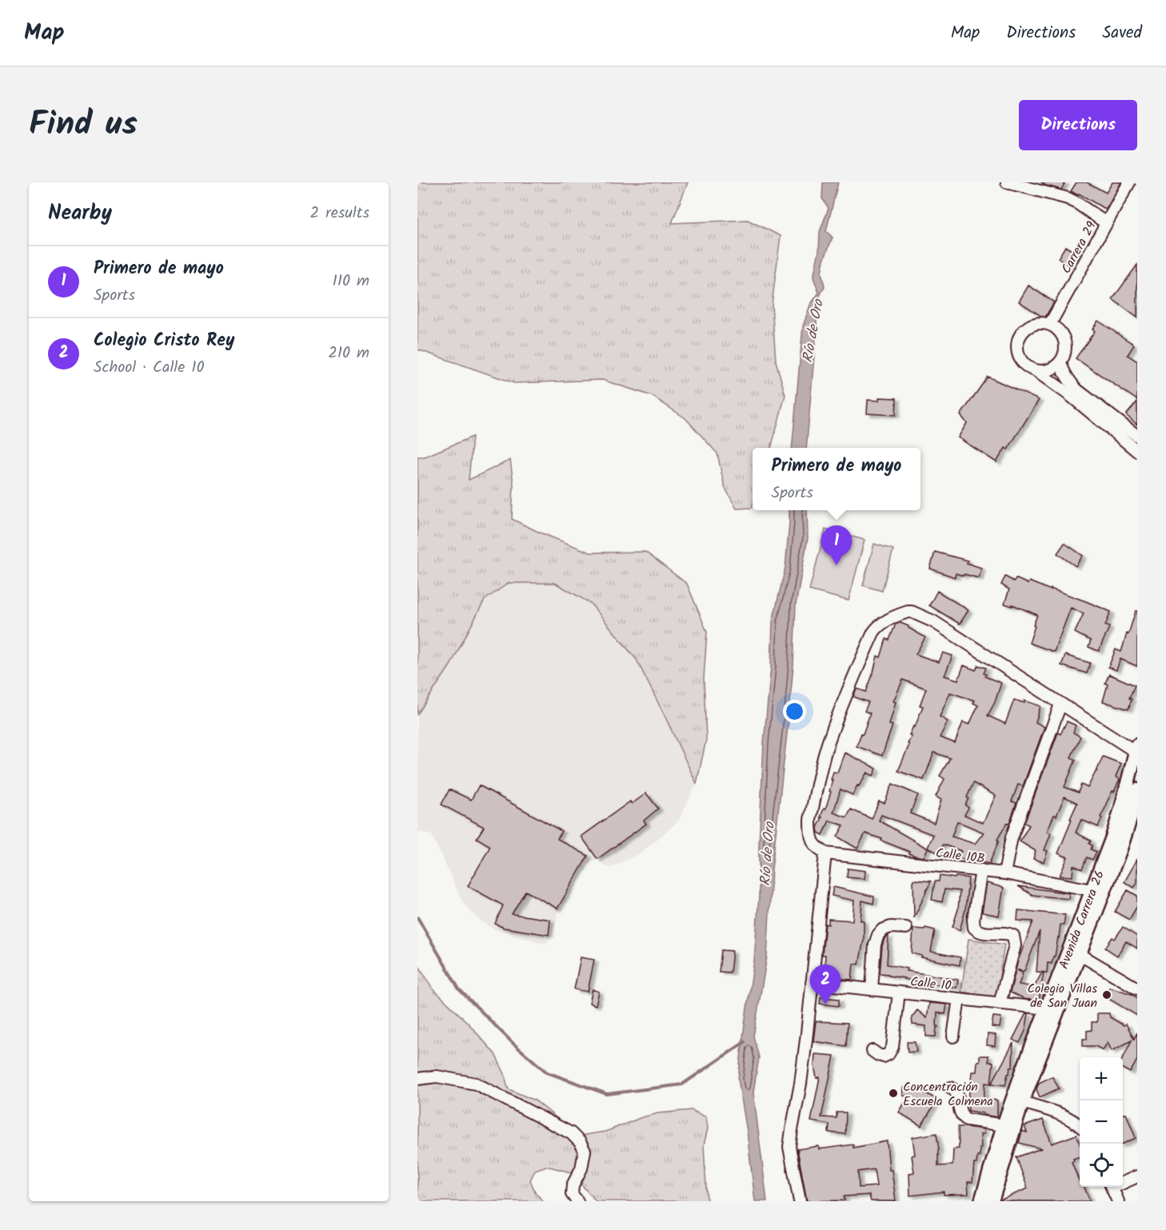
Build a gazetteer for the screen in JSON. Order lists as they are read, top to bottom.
{
  "streets": {
    "main road": ["Avenida Carrera 26"],
    "street": ["Carrera 29", "Calle 10B", "Calle 10"]
  },
  "crossings": [
    ["Calle 10B", "Avenida Carrera 26"],
    ["Avenida Carrera 26", "Calle 10"]
  ],
  "water": ["Río de Oro"],
  "places": ["Colegio Villas de San Juan", "Concentración Escuela Colmena"],
  "page": {
    "header": "Map",
    "nav": ["Map", "Directions", "Saved"],
    "title": "Find us",
    "buttons": "Directions",
    "heading": ["Nearby", "2 results"],
    "list": [
      {
        "mark": "1",
        "name": "Primero de mayo",
        "note": "Sports",
        "value": "110 m"
      },
      {
        "mark": "2",
        "name": "Colegio Cristo Rey",
        "note": "School · Calle 10",
        "value": "210 m"
      }
    ],
    "popup": ["Primero de mayo", "Sports"],
    "pins": ["1", "2"],
    "map_buttons": ["+", "−"]
  }
}
